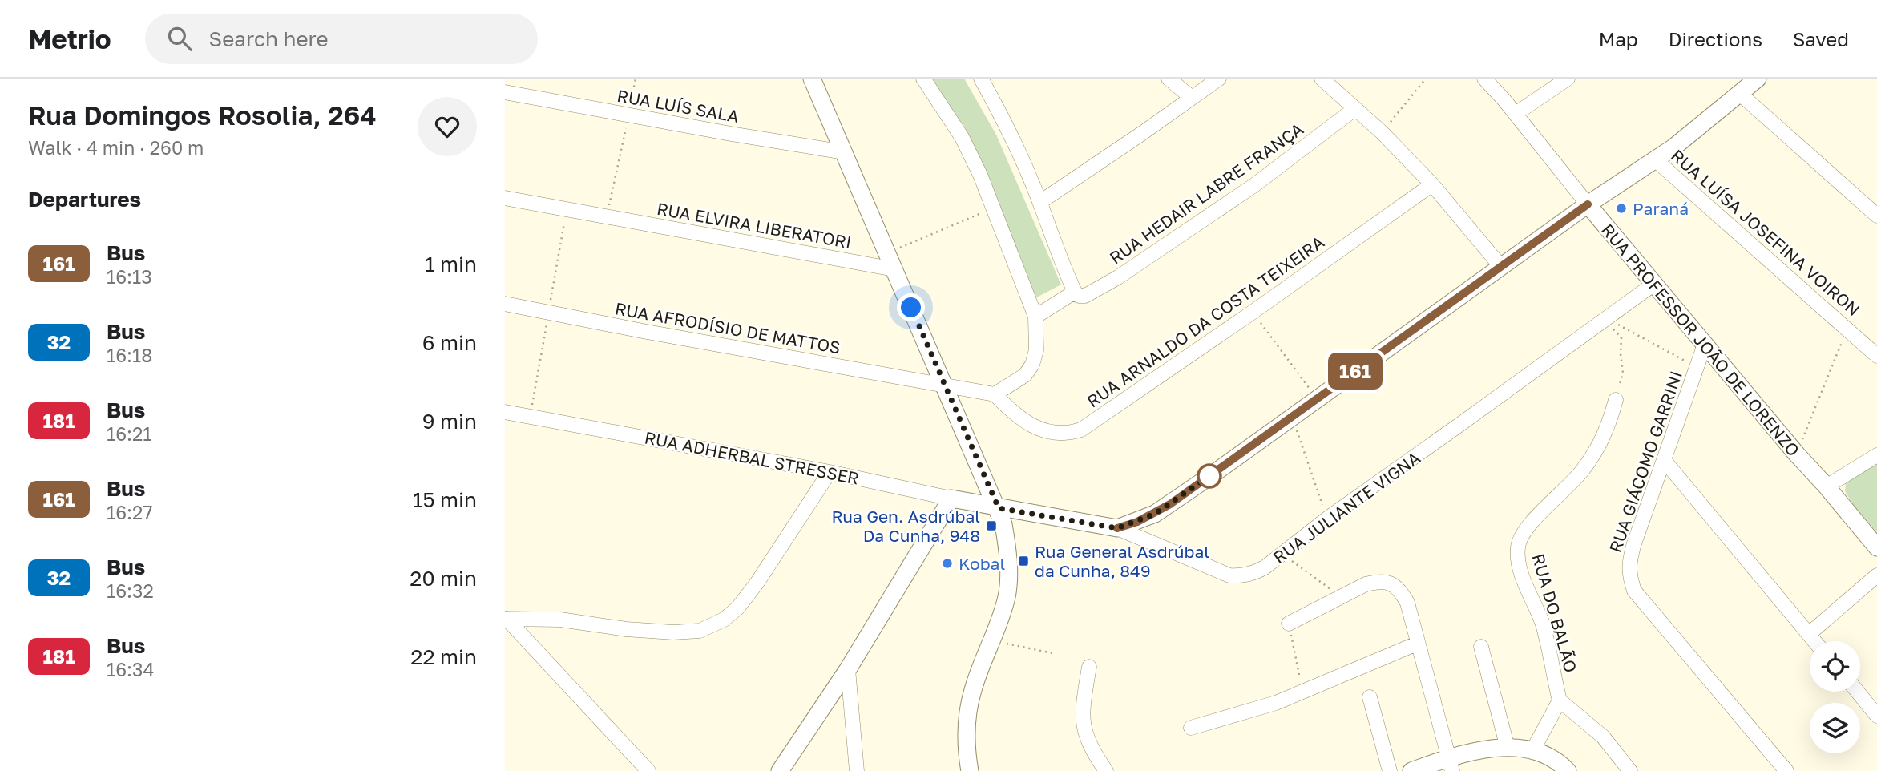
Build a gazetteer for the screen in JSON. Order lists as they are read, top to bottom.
{
  "streets": {
    "street": [
      "RUA LUÍS SALA",
      "RUA HEDAIR LABRE FRANÇA",
      "RUA ELVIRA LIBERATORI",
      "RUA LUÍSA JOSEFINA VOIRON",
      "RUA ARNALDO DA COSTA TEIXEIRA",
      "RUA AFRODÍSIO DE MATTOS",
      "RUA PROFESSOR JOÃO DE LORENZO",
      "RUA ADHERBAL STRESSER",
      "RUA GIÁCOMO GARRINI",
      "RUA JULIANTE VIGNA",
      "RUA DO BALÃO"
    ]
  },
  "crossings": [
    ["RUA ARNALDO DA COSTA TEIXEIRA", "RUA AFRODÍSIO DE MATTOS"],
    ["RUA PROFESSOR JOÃO DE LORENZO", "RUA GIÁCOMO GARRINI"],
    ["RUA PROFESSOR JOÃO DE LORENZO", "RUA JULIANTE VIGNA"],
    ["RUA ADHERBAL STRESSER", "RUA JULIANTE VIGNA"]
  ],
  "places": {
    "other": ["Paraná", "Kobal"],
    "transit": ["Rua Gen. Asdrúbal Da Cunha, 948", "Rua General Asdrúbal da Cunha, 849"]
  },
  "lines": ["bus line 161"],
  "page": {
    "header": "Metrio",
    "search": "Search here",
    "nav": ["Map", "Directions", "Saved"],
    "heading": [
      ["Rua Domingos Rosolia, 264", "Walk · 4 min · 260 m"],
      "Departures"
    ],
    "on_map": "161",
    "list": [
      {
        "mark": "161",
        "name": "Bus",
        "note": "16:13",
        "value": "1 min"
      },
      {
        "mark": "32",
        "name": "Bus",
        "note": "16:18",
        "value": "6 min"
      },
      {
        "mark": "181",
        "name": "Bus",
        "note": "16:21",
        "value": "9 min"
      },
      {
        "mark": "161",
        "name": "Bus",
        "note": "16:27",
        "value": "15 min"
      },
      {
        "mark": "32",
        "name": "Bus",
        "note": "16:32",
        "value": "20 min"
      },
      {
        "mark": "181",
        "name": "Bus",
        "note": "16:34",
        "value": "22 min"
      }
    ]
  }
}
